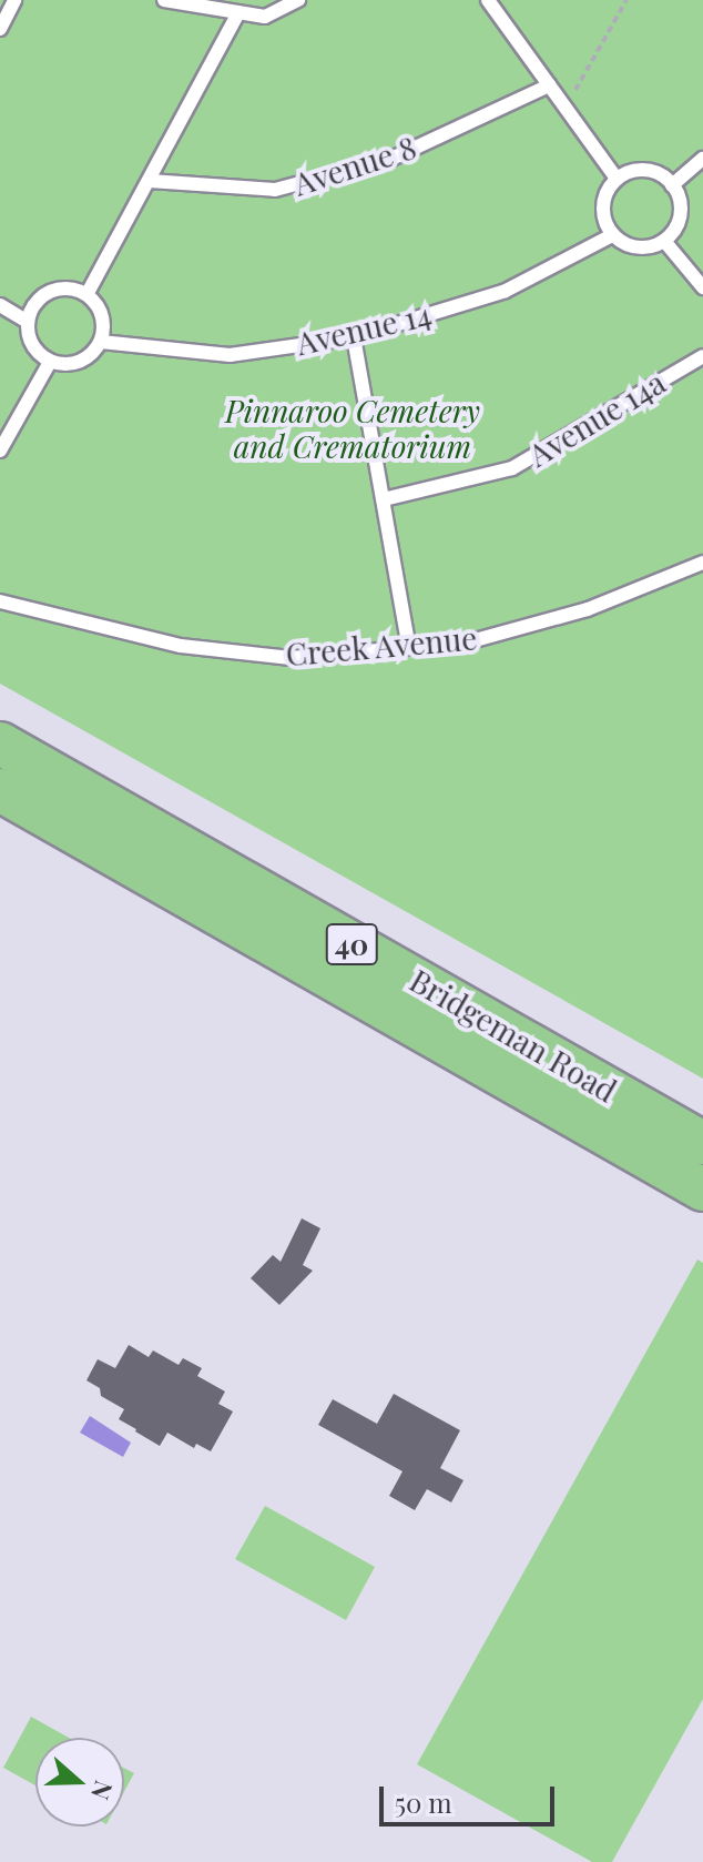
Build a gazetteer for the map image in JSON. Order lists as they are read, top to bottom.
{
  "streets": {
    "main road": ["40", "Bridgeman Road"],
    "lane": [
      "Avenue 8",
      "Avenue 14",
      "Avenue 14a",
      "Creek Avenue"
    ]
  },
  "parks": ["Pinnaroo Cemetery and Crematorium"],
  "scale_bar": "50 m",
  "north": "right"
}
